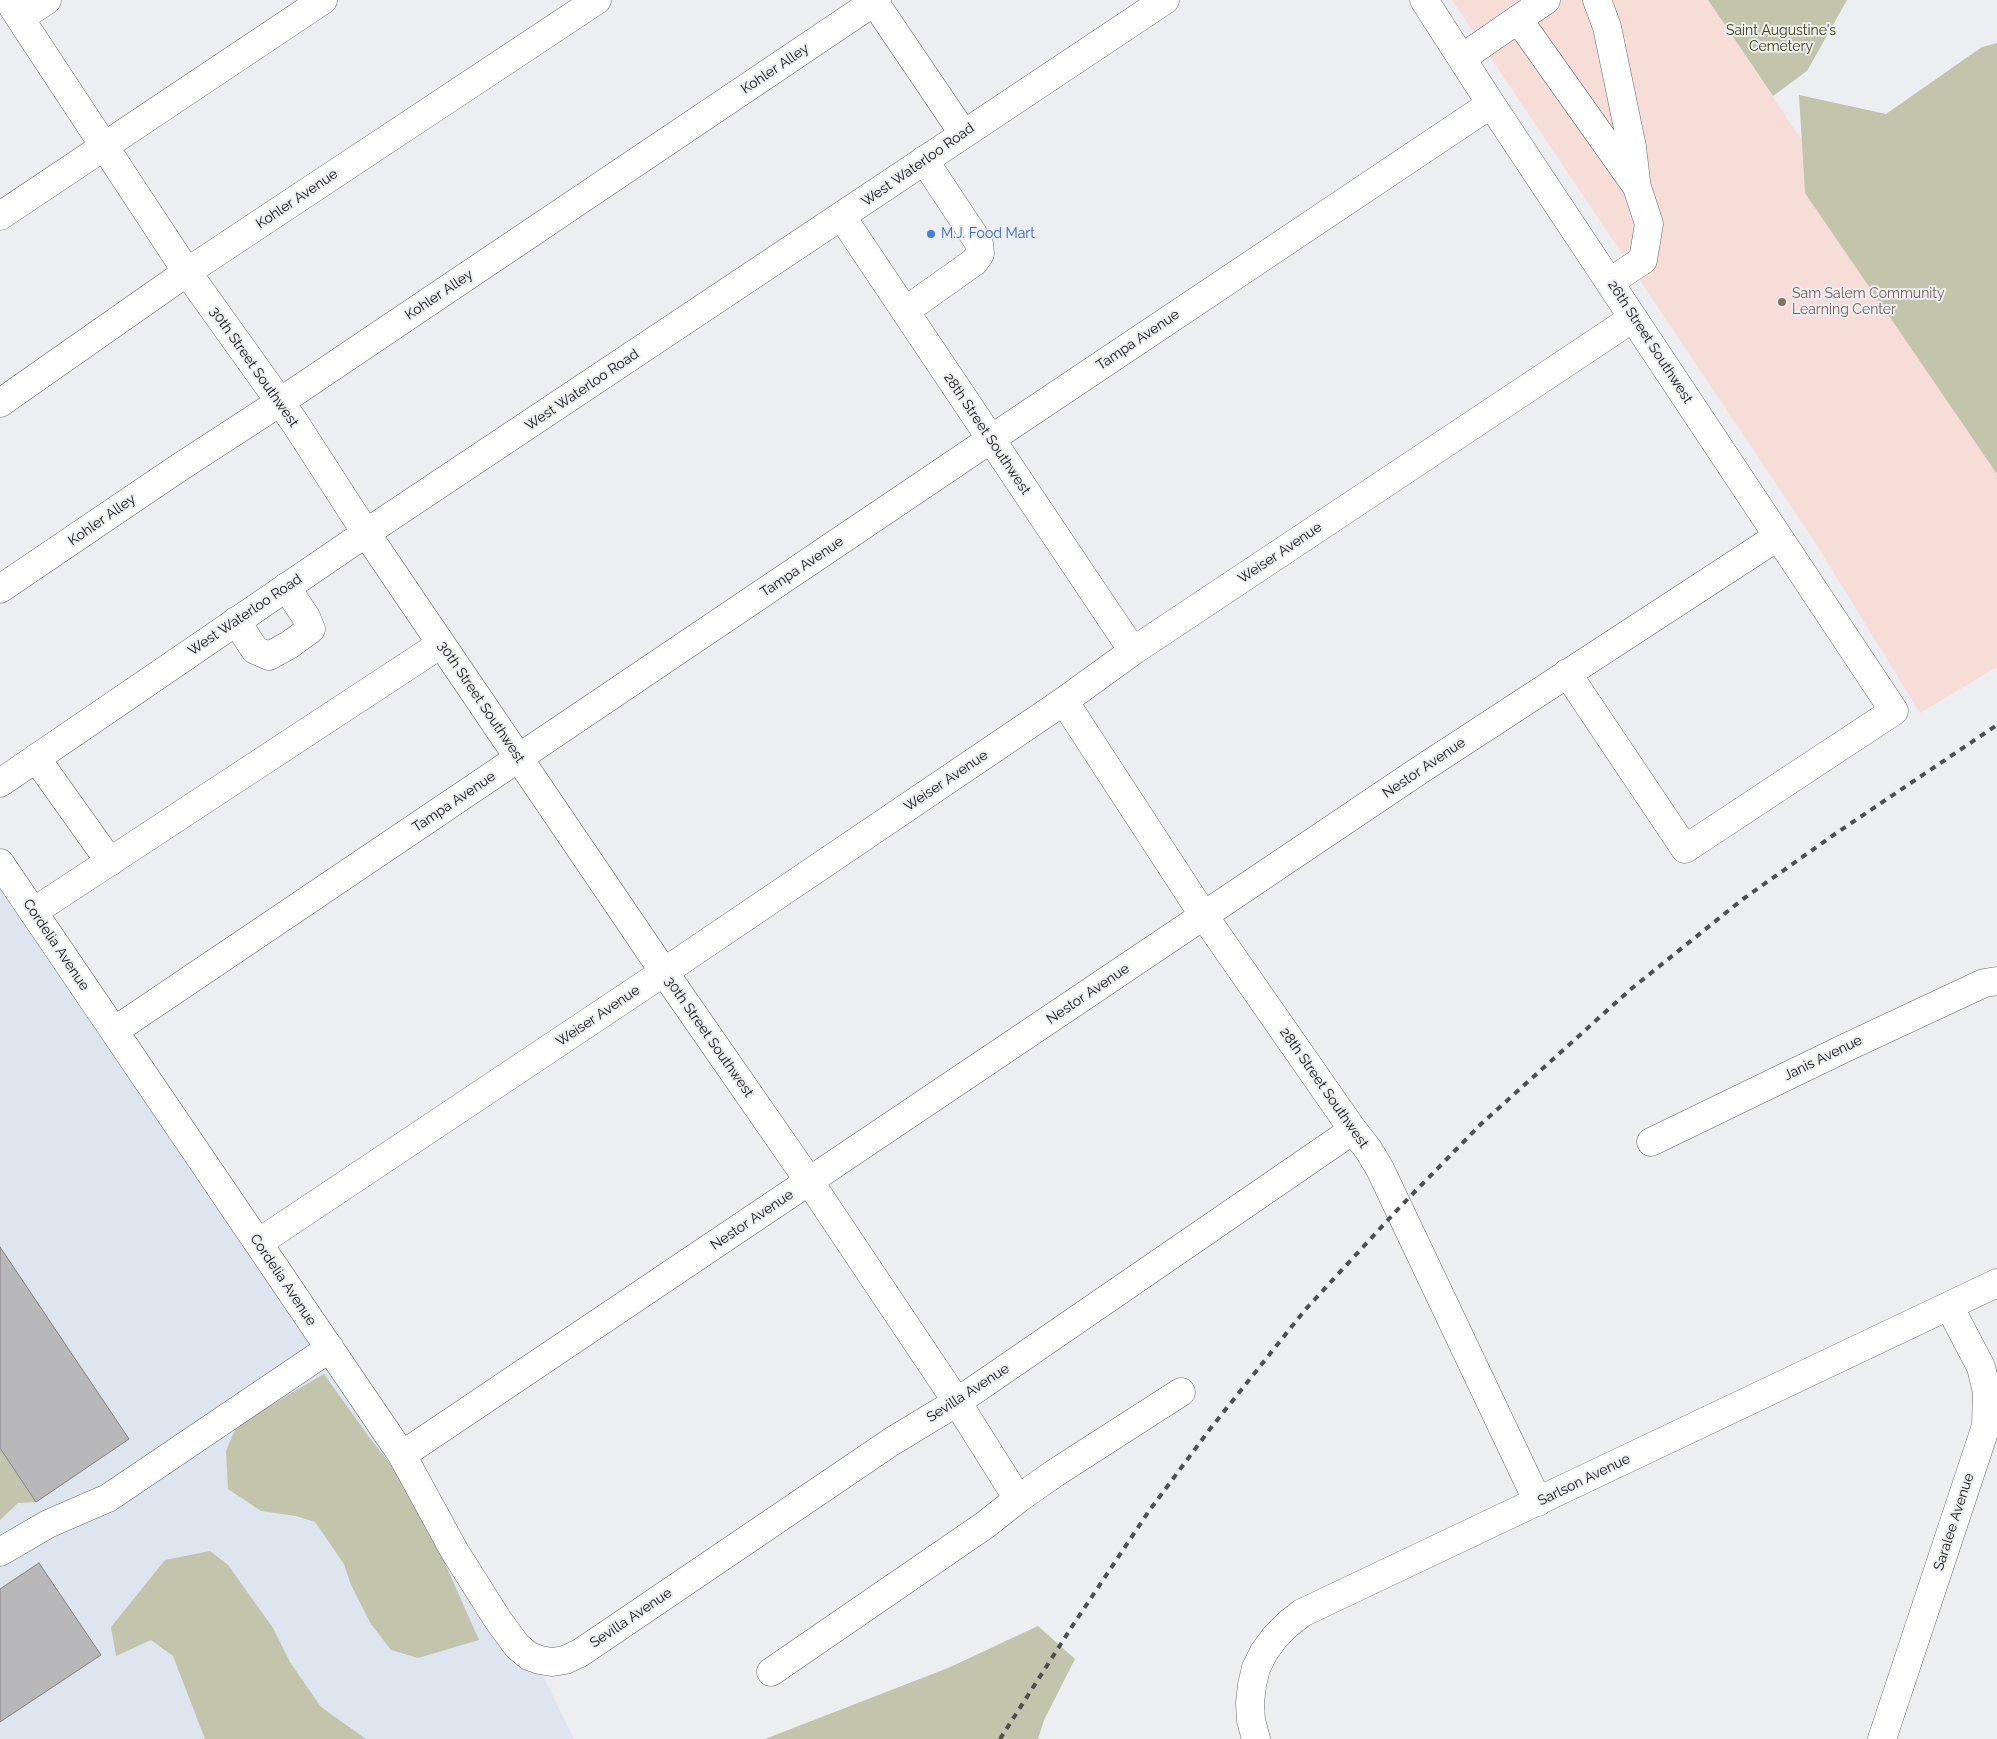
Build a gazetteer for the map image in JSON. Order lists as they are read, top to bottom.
{
  "streets": {
    "street": [
      "Kohler Alley",
      "West Waterloo Road",
      "Kohler Avenue",
      "Tampa Avenue",
      "26th Street Southwest",
      "30th Street Southwest",
      "28th Street Southwest",
      "Weiser Avenue",
      "Nestor Avenue",
      "Cordelia Avenue",
      "Janis Avenue",
      "Sevilla Avenue",
      "Sarlson Avenue",
      "Saralee Avenue"
    ]
  },
  "crossings": [
    ["Kohler Alley", "30th Street Southwest"],
    ["West Waterloo Road", "30th Street Southwest"],
    ["West Waterloo Road", "28th Street Southwest"],
    ["Kohler Avenue", "30th Street Southwest"],
    ["Tampa Avenue", "26th Street Southwest"],
    ["Tampa Avenue", "30th Street Southwest"],
    ["Tampa Avenue", "28th Street Southwest"],
    ["Tampa Avenue", "Cordelia Avenue"],
    ["26th Street Southwest", "Weiser Avenue"],
    ["26th Street Southwest", "Nestor Avenue"],
    ["30th Street Southwest", "Weiser Avenue"],
    ["30th Street Southwest", "Nestor Avenue"],
    ["30th Street Southwest", "Sevilla Avenue"],
    ["28th Street Southwest", "Weiser Avenue"],
    ["28th Street Southwest", "Nestor Avenue"],
    ["28th Street Southwest", "Sevilla Avenue"],
    ["28th Street Southwest", "Sarlson Avenue"],
    ["Weiser Avenue", "Cordelia Avenue"],
    ["Nestor Avenue", "Cordelia Avenue"],
    ["Cordelia Avenue", "Sevilla Avenue"],
    ["Sarlson Avenue", "Saralee Avenue"]
  ],
  "parks": ["Saint Augustine's Cemetery"],
  "places": ["M.J. Food Mart", "Sam Salem Community Learning Center"]
}
